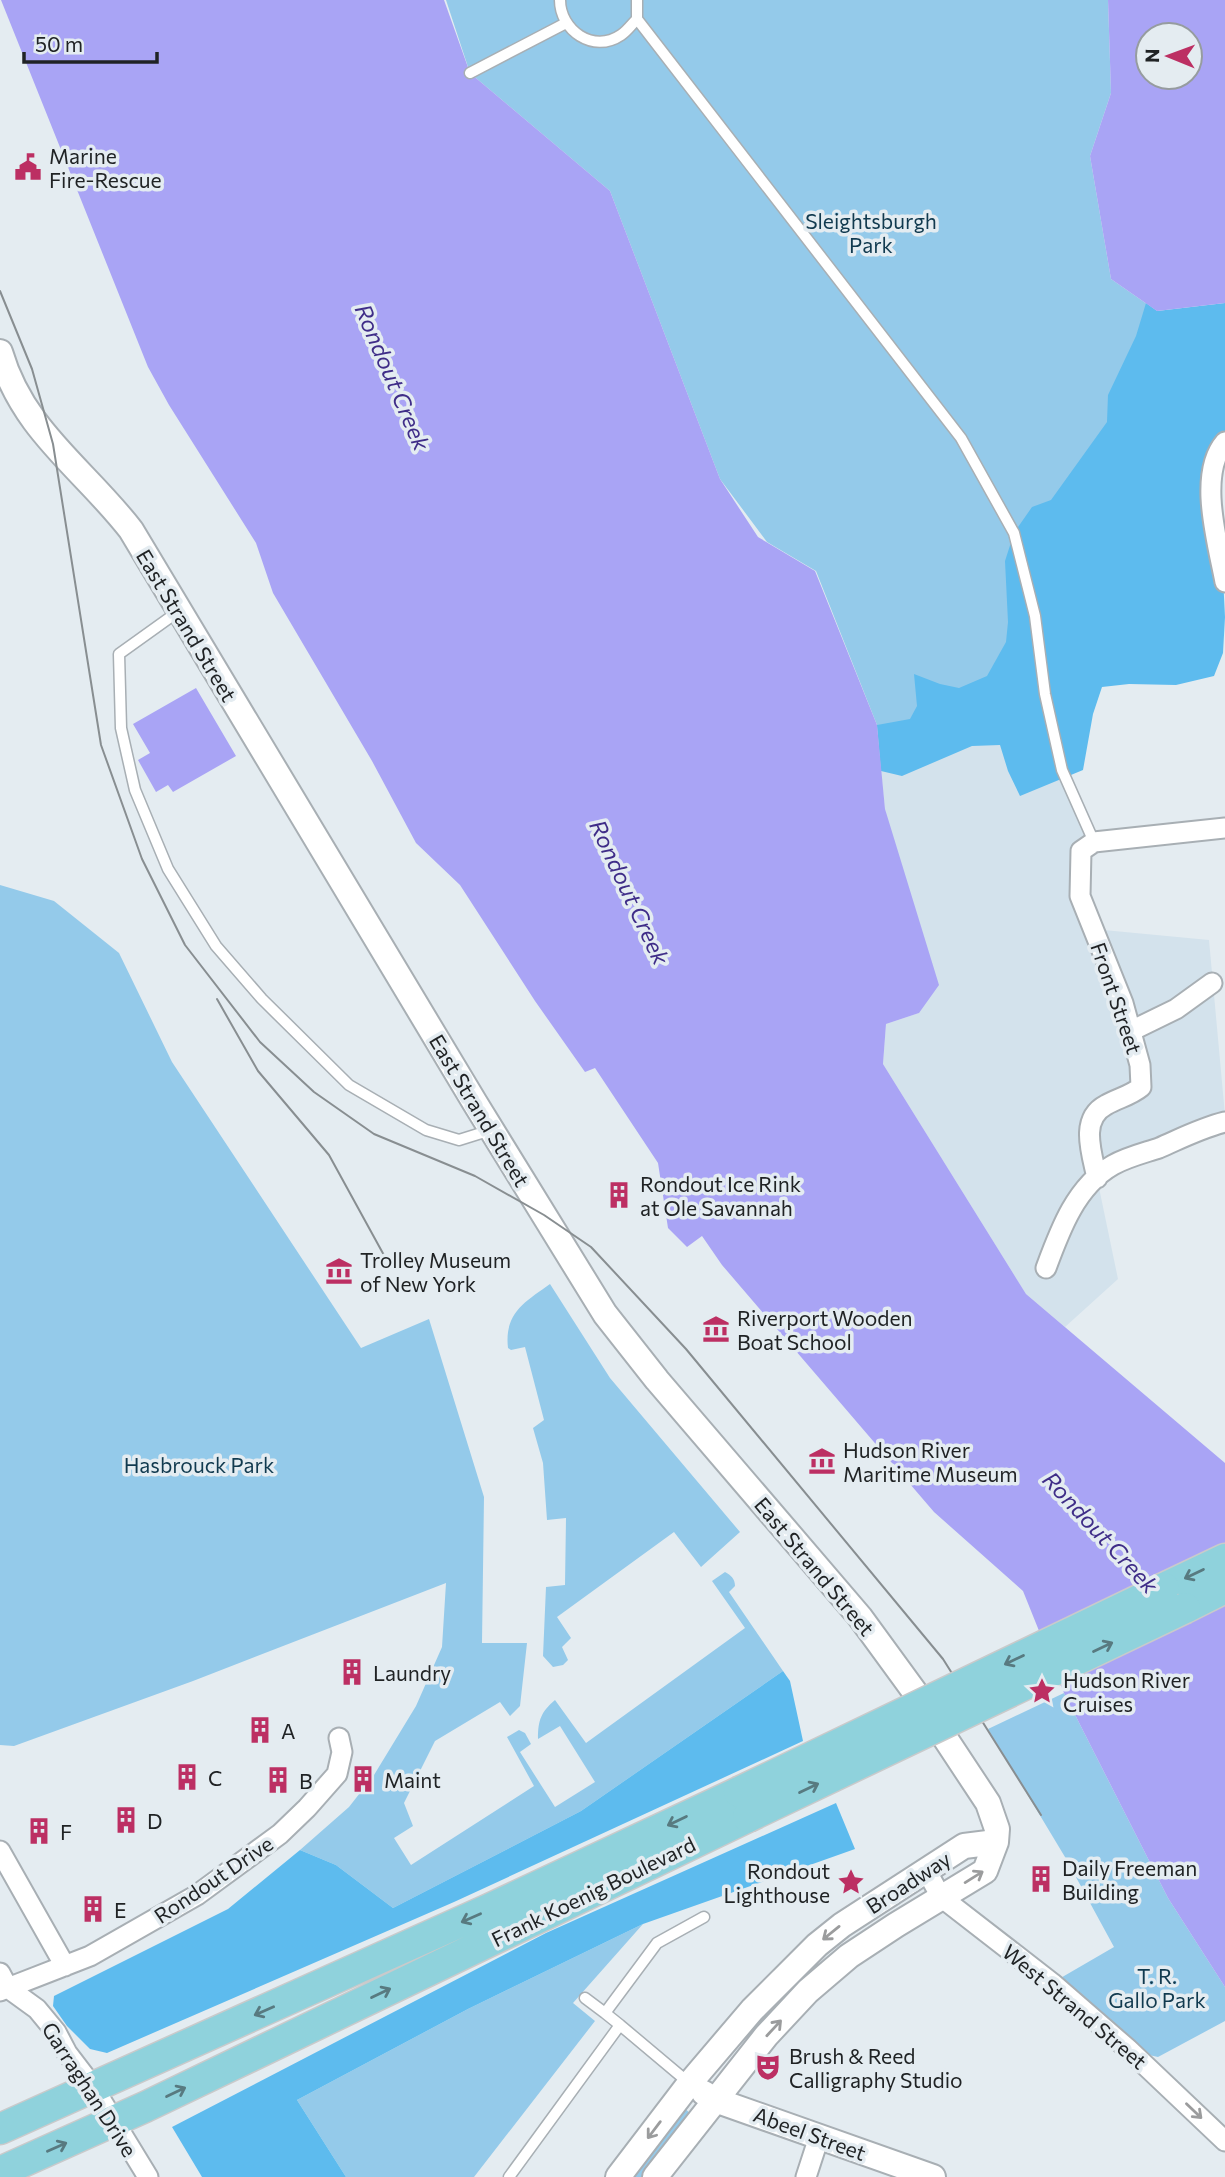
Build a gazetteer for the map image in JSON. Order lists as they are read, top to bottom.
{
  "streets": {
    "main road": ["Frank Koenig Boulevard"],
    "street": [
      "East Strand Street",
      "Front Street",
      "Rondout Drive",
      "Broadway",
      "West Strand Street",
      "Garraghan Drive",
      "Abeel Street"
    ]
  },
  "crossings": [
    ["East Strand Street", "Broadway"],
    ["Rondout Drive", "Garraghan Drive"],
    ["Broadway", "West Strand Street"],
    ["Broadway", "Abeel Street"],
    ["Frank Koenig Boulevard", "Garraghan Drive"]
  ],
  "one_way": ["West Strand Street"],
  "water": ["Rondout Creek"],
  "parks": ["Sleightsburgh Park", "Hasbrouck Park", "T. R. Gallo Park"],
  "places": {
    "public building": ["Marine Fire-Rescue"],
    "building": [
      "Rondout Ice Rink at Ole Savannah",
      "Laundry",
      "A",
      "C",
      "Maint",
      "B",
      "D",
      "F",
      "Daily Freeman Building",
      "E"
    ],
    "museum": ["Trolley Museum of New York", "Riverport Wooden Boat School", "Hudson River Maritime Museum"],
    "place": ["Hudson River Cruises", "Rondout Lighthouse"],
    "theatre": ["Brush & Reed Calligraphy Studio"]
  },
  "scale_bar": "50 m",
  "north": "left"
}
